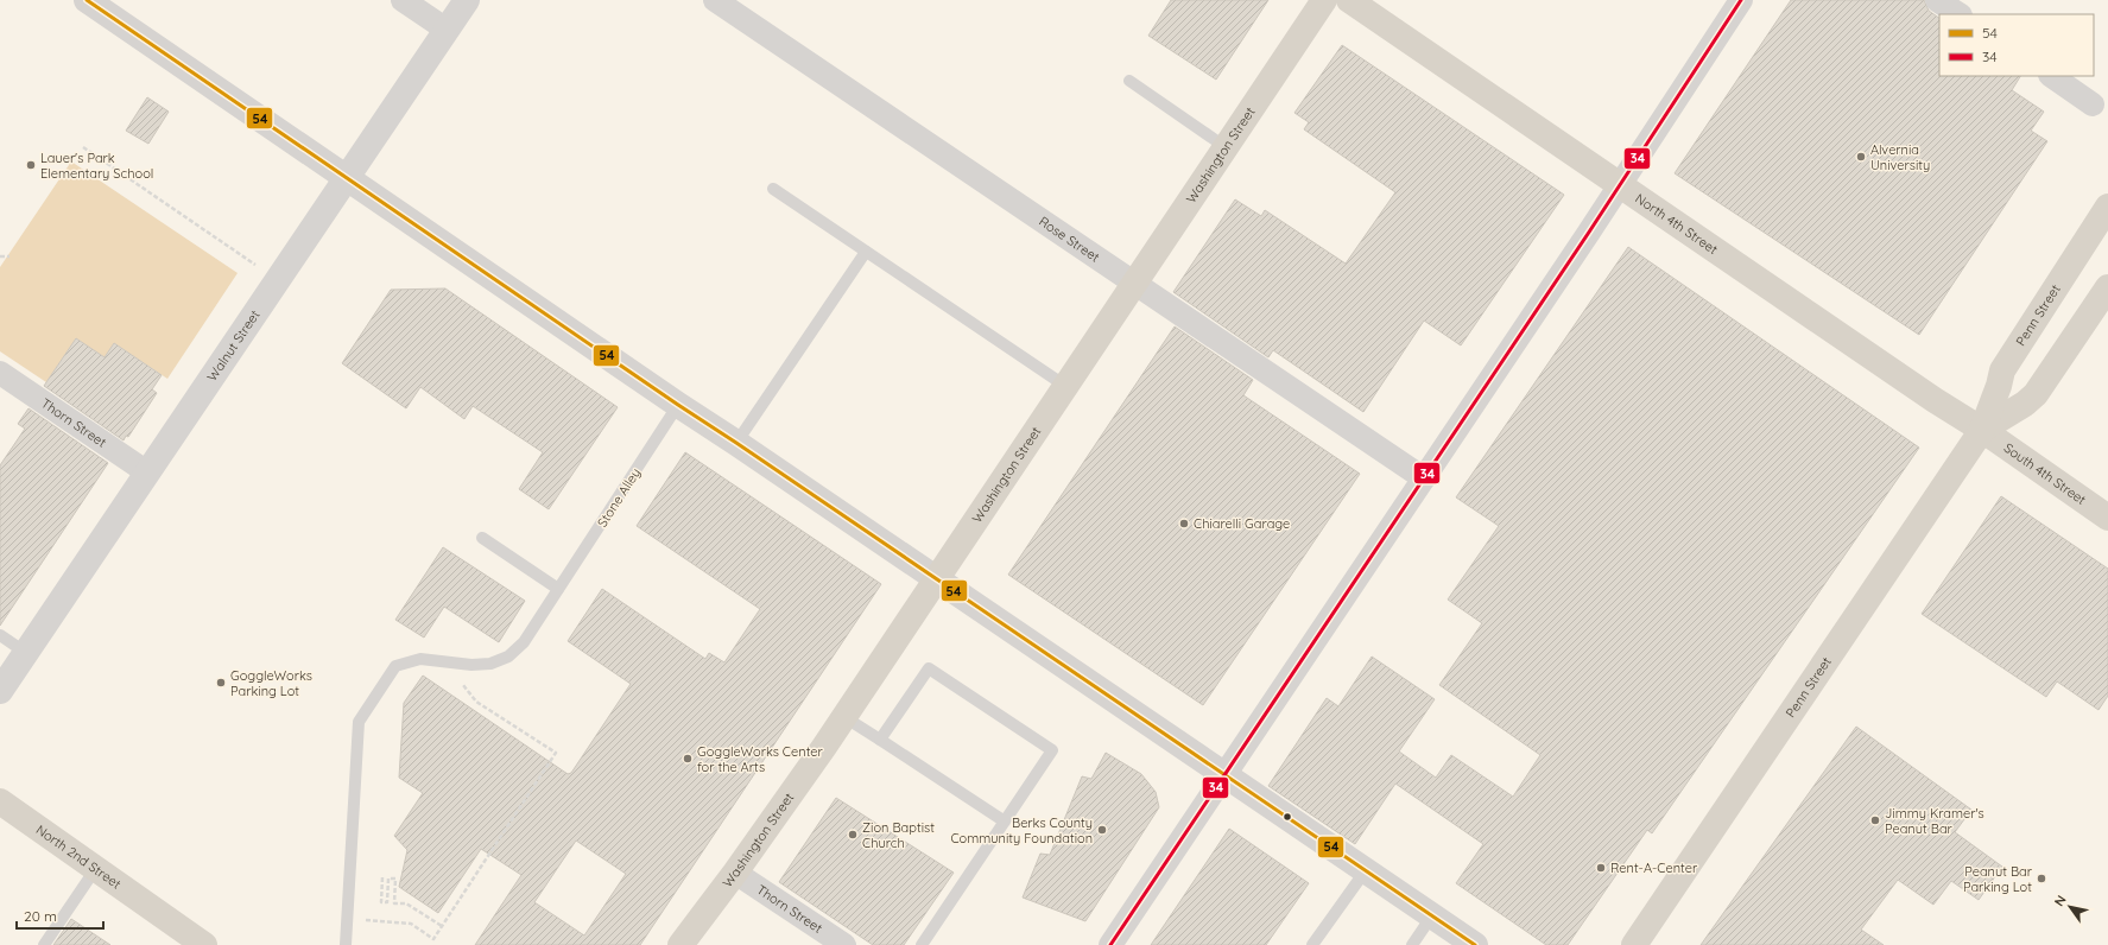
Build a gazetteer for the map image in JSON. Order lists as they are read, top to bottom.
{
  "streets": {
    "main road": [
      "Washington Street",
      "North 4th Street",
      "Penn Street",
      "South 4th Street",
      "North 2nd Street"
    ],
    "street": ["Rose Street", "Walnut Street", "Thorn Street"],
    "lane": ["Stone Alley"]
  },
  "crossings": [
    ["Washington Street", "Rose Street"],
    ["Washington Street", "Thorn Street"],
    ["North 4th Street", "Penn Street"],
    ["North 4th Street", "South 4th Street"],
    ["Penn Street", "South 4th Street"],
    ["Walnut Street", "Thorn Street"]
  ],
  "places": [
    "Alvernia University",
    "Lauer's Park Elementary School",
    "Chiarelli Garage",
    "GoggleWorks Parking Lot",
    "GoggleWorks Center for the Arts",
    "Jimmy Kramer's Peanut Bar",
    "Berks County Community Foundation",
    "Zion Baptist Church",
    "Rent-A-Center",
    "Peanut Bar Parking Lot"
  ],
  "lines": ["transit line 54", "transit line 34"],
  "legend": ["54", "34"],
  "scale_bar": "20 m",
  "north": "top left"
}
